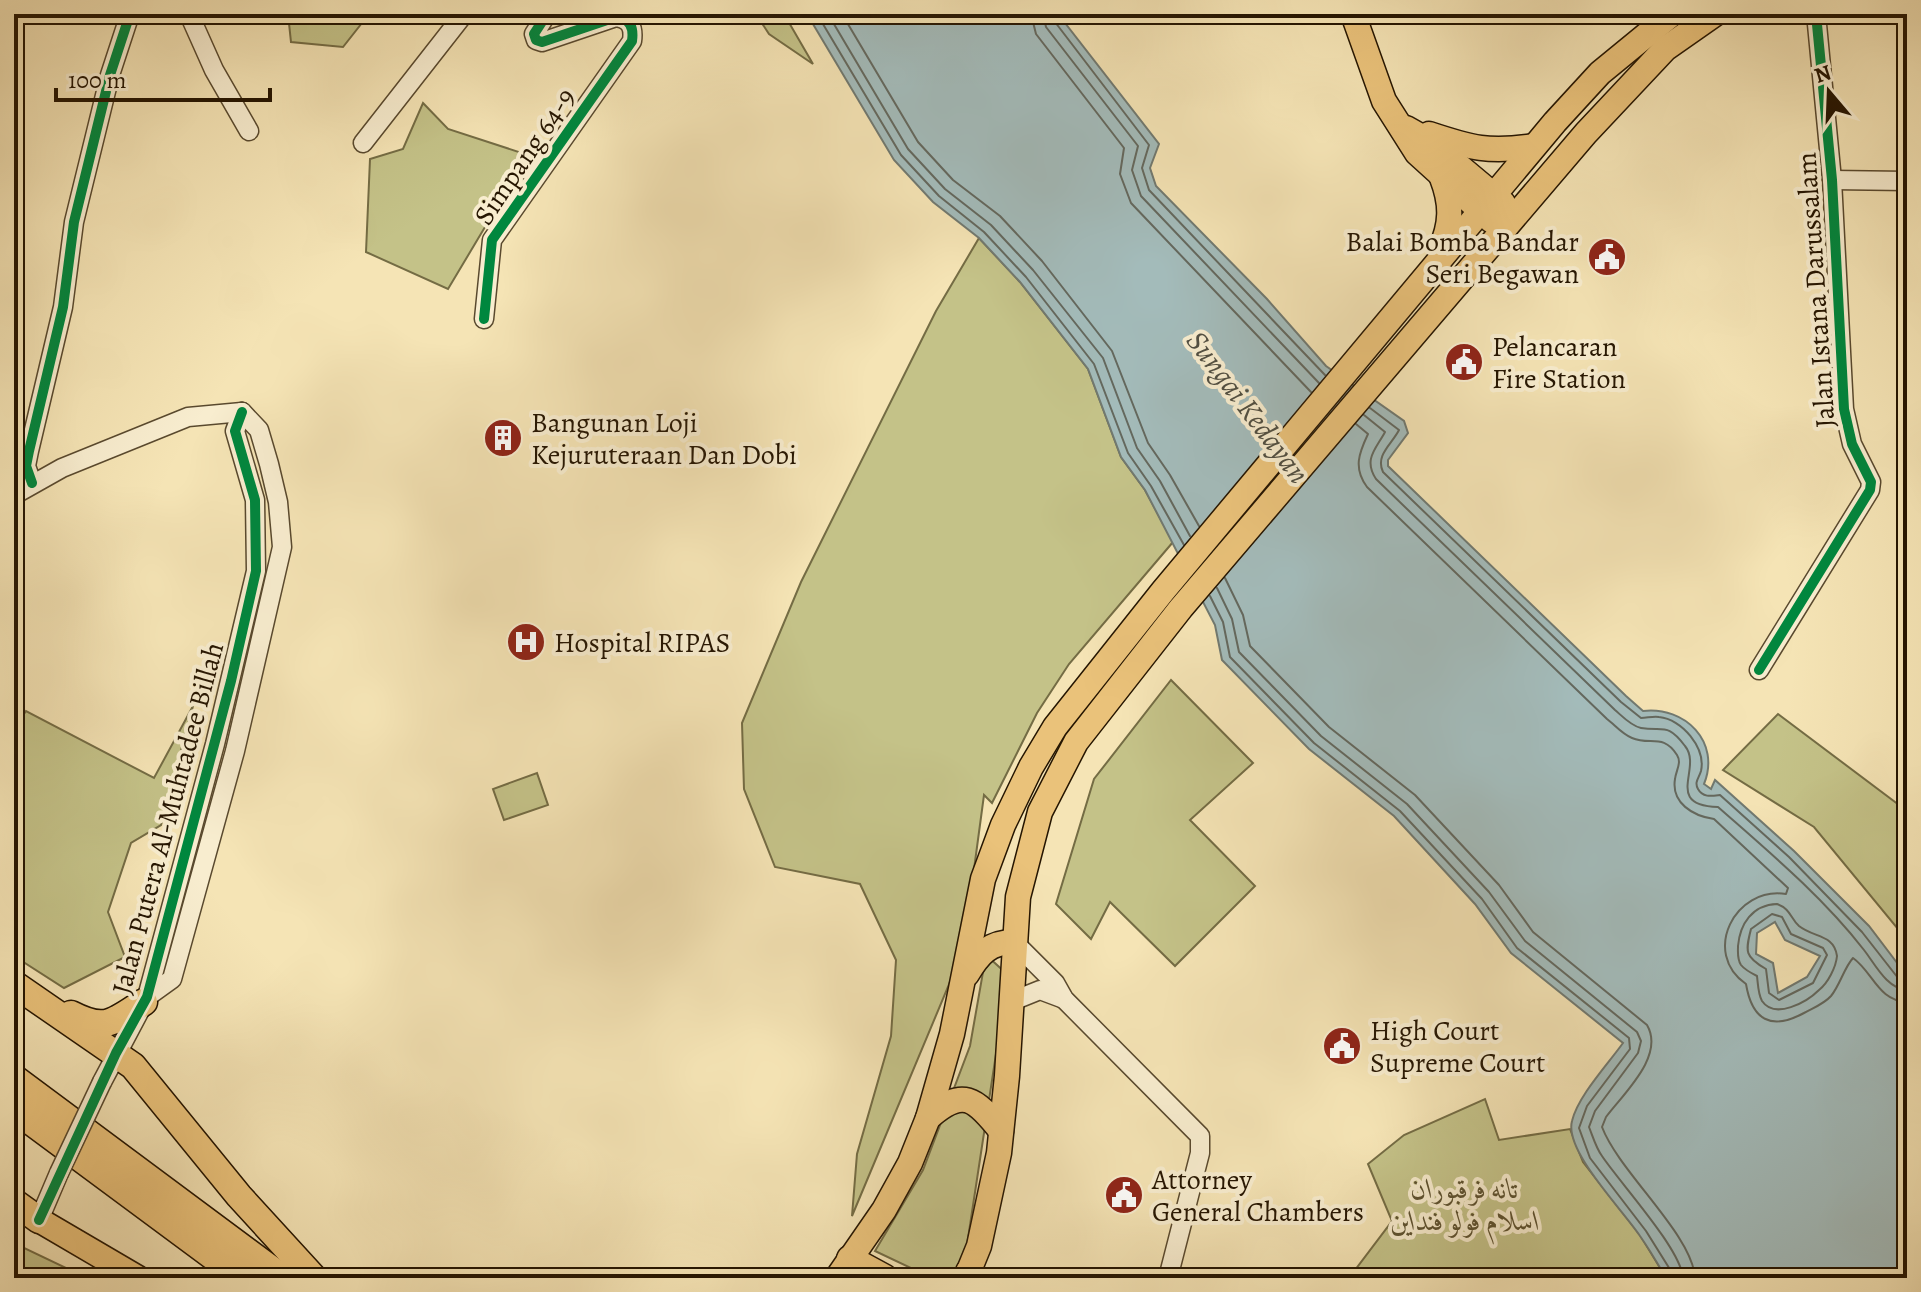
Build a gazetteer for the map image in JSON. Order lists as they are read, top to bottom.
{
  "streets": {
    "street": ["Simpang 64-9", "Jalan Istana Darussalam", "Jalan Putera Al-Muhtadee Billah"]
  },
  "water": ["Sungai Kedayan"],
  "parks": ["تانه فرقبوران اسلام فولو فنداين"],
  "places": {
    "public building": [
      "Balai Bomba Bandar Seri Begawan",
      "Pelancaran Fire Station",
      "High Court Supreme Court",
      "Attorney General Chambers"
    ],
    "building": ["Bangunan Loji Kejuruteraan Dan Dobi"],
    "hospital": ["Hospital RIPAS"]
  },
  "scale_bar": "100 m",
  "north": "top"
}
